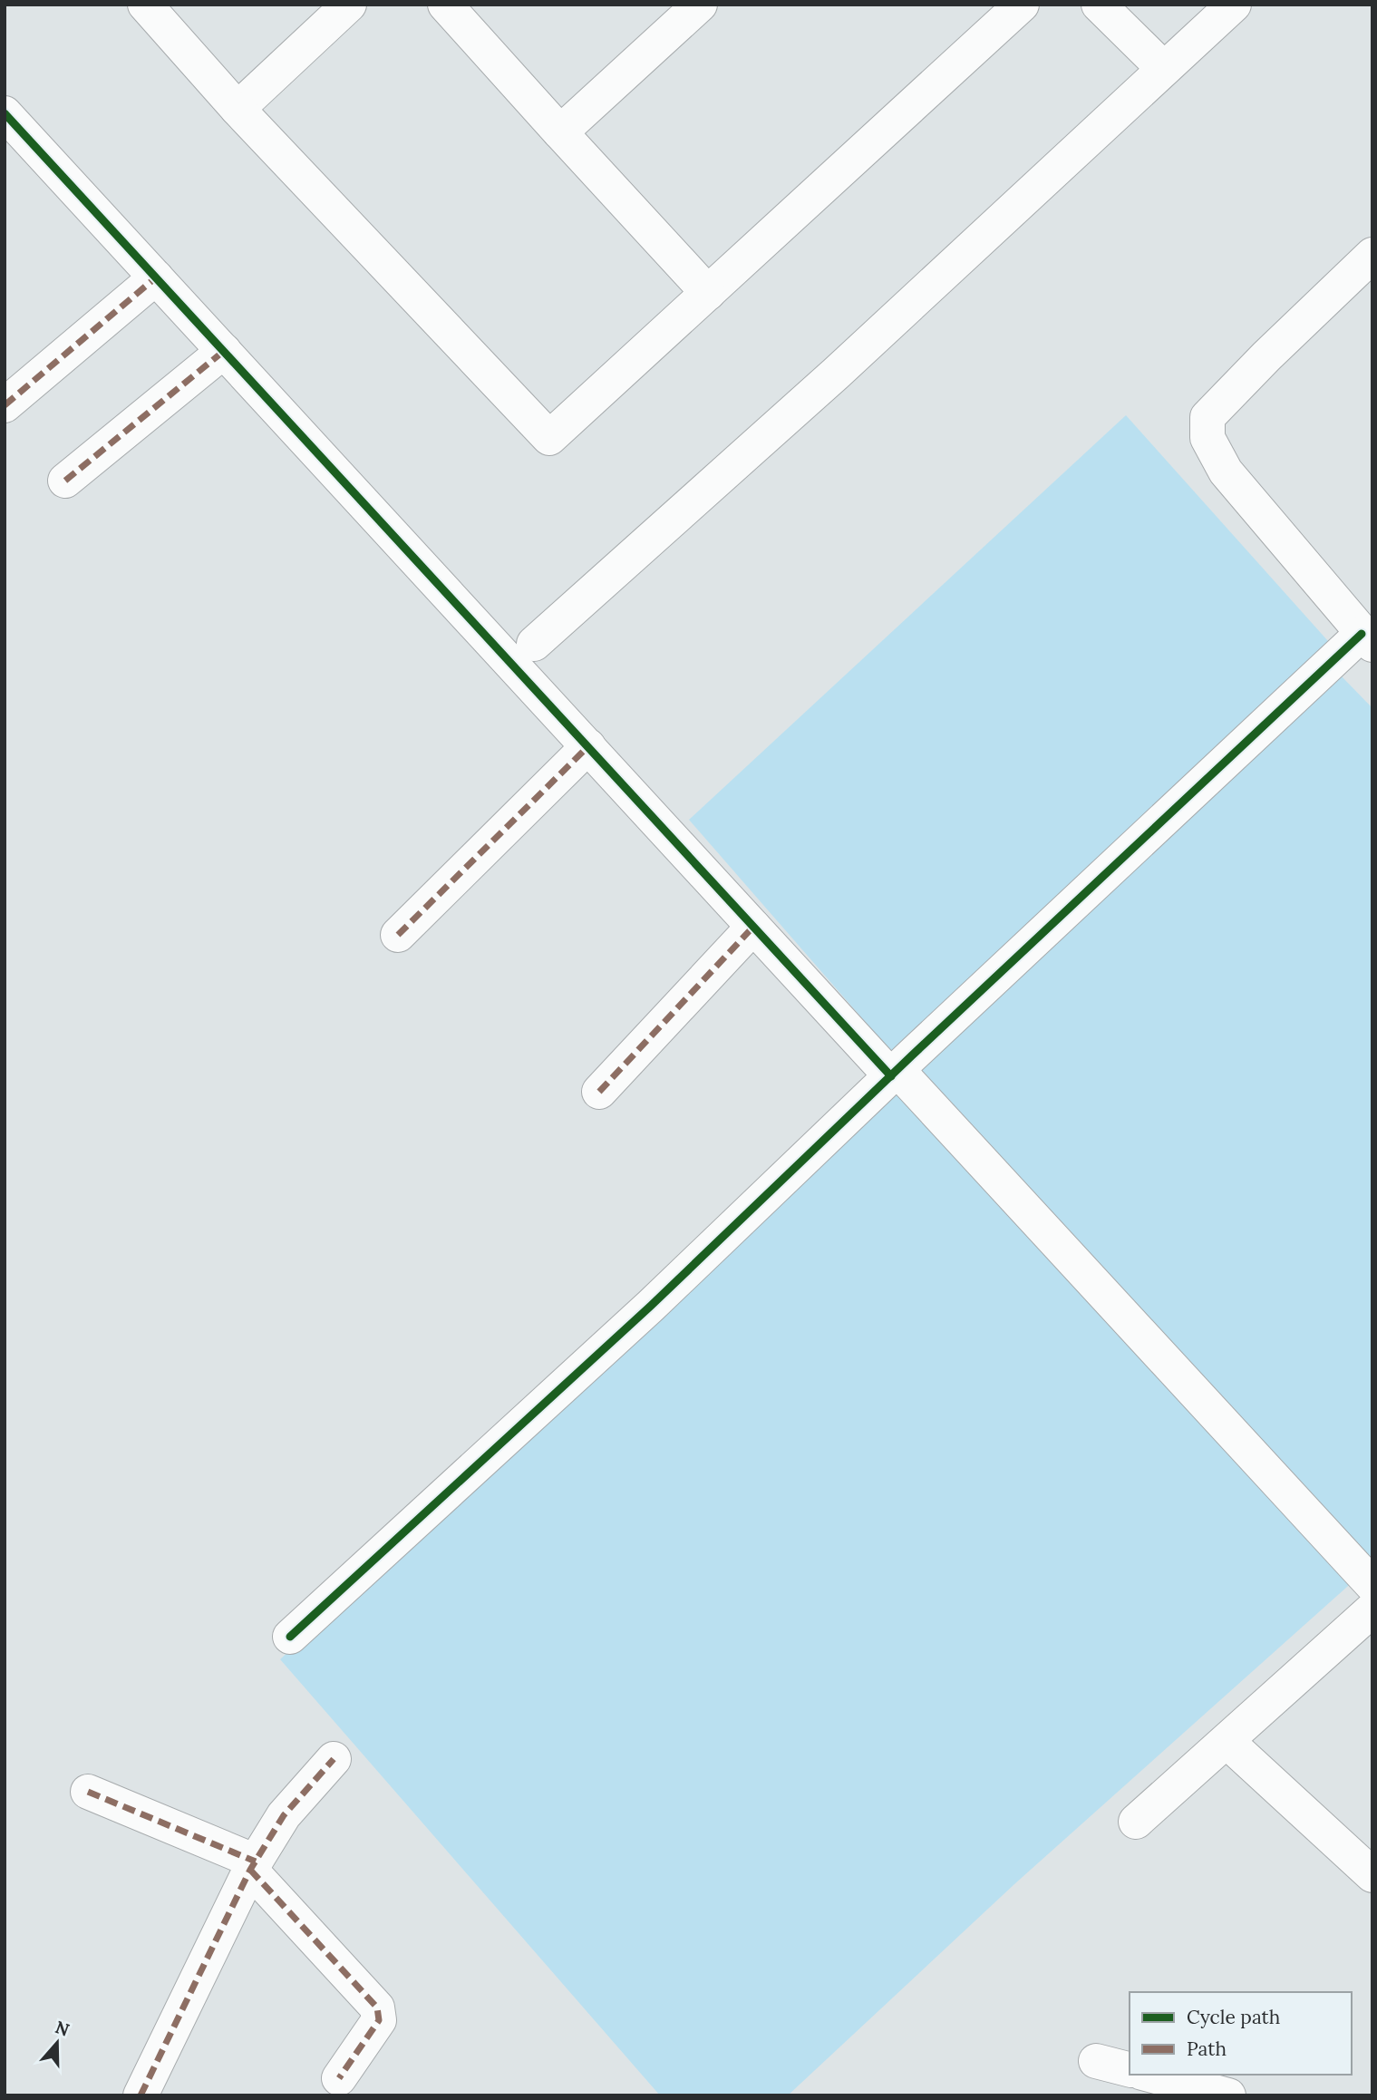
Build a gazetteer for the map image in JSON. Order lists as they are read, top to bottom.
{
  "legend": ["Cycle path", "Path"],
  "north": "top"
}
